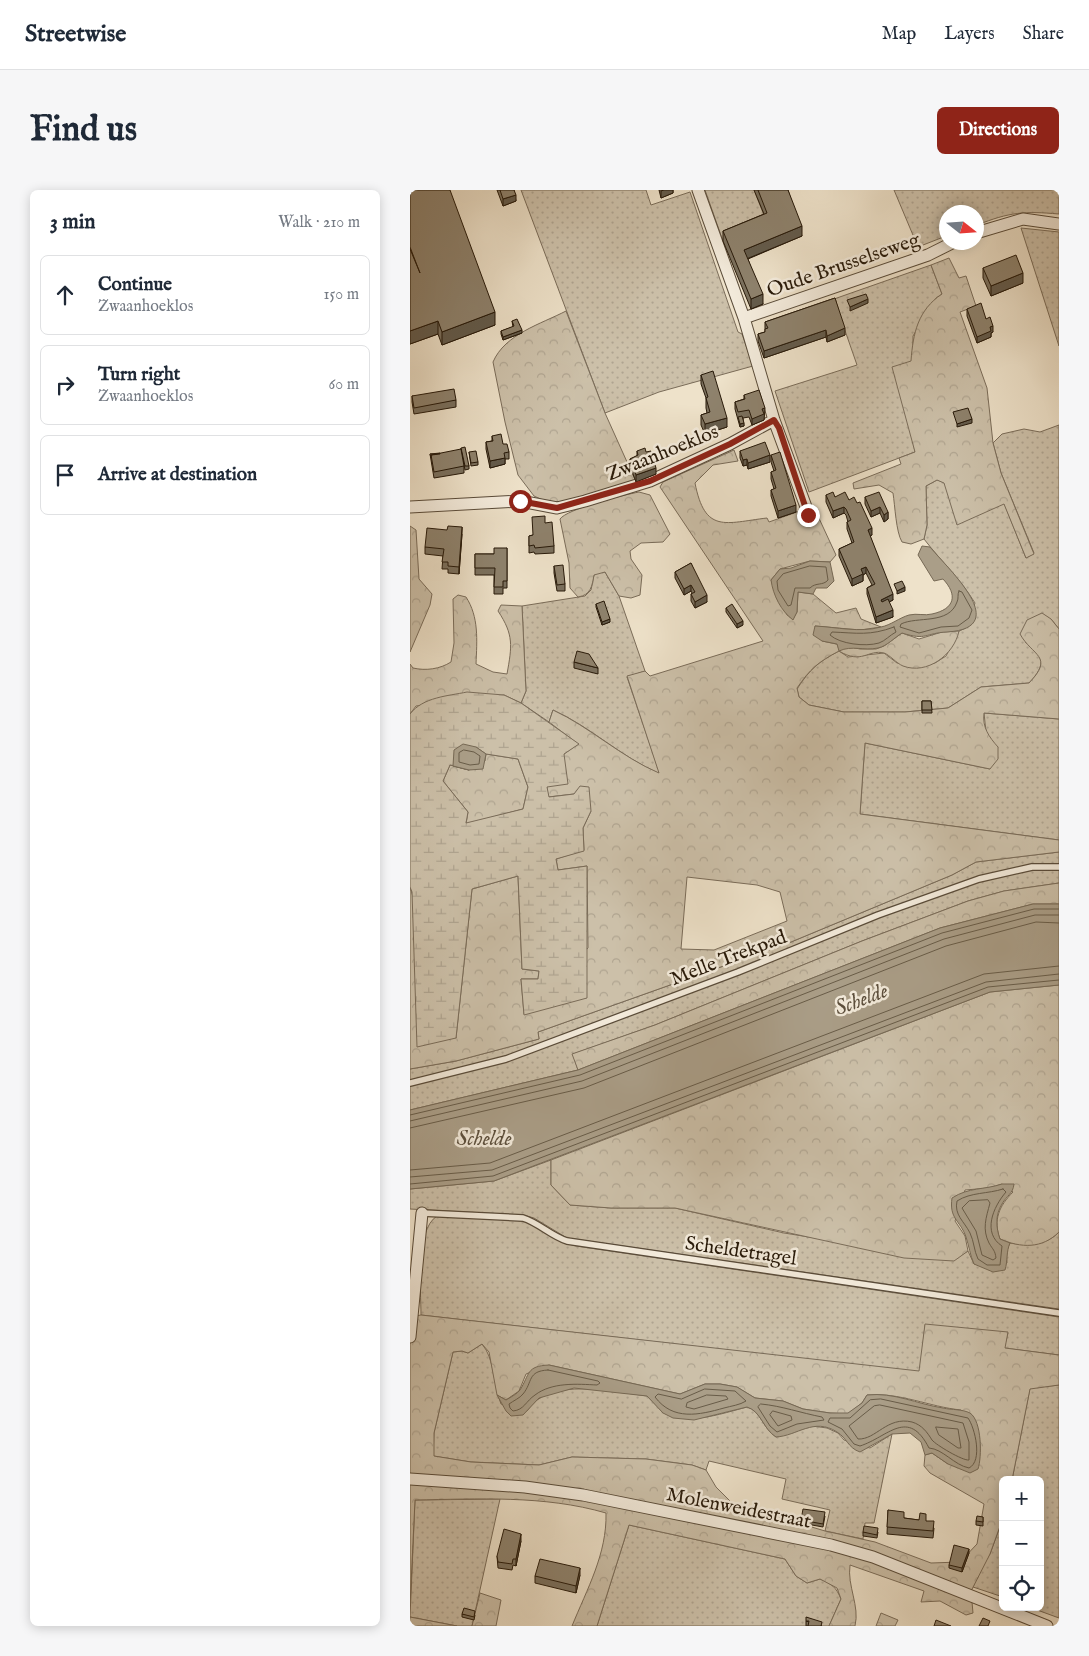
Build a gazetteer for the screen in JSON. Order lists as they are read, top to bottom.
{
  "streets": {
    "street": ["Oude Brusselseweg", "Zwaanhoeklos", "Molenweidestraat"],
    "lane": ["Melle Trekpad", "Scheldetragel"]
  },
  "water": ["Schelde"],
  "north": "right",
  "page": {
    "header": "Streetwise",
    "nav": ["Map", "Layers", "Share"],
    "buttons": "Directions",
    "title": "Find us",
    "heading": ["3 min", "Walk · 210 m"],
    "list": [
      ["Continue", "Zwaanhoeklos", "150 m"],
      ["Turn right", "Zwaanhoeklos", "60 m"],
      "Arrive at destination"
    ],
    "map_buttons": ["+", "−"]
  }
}
